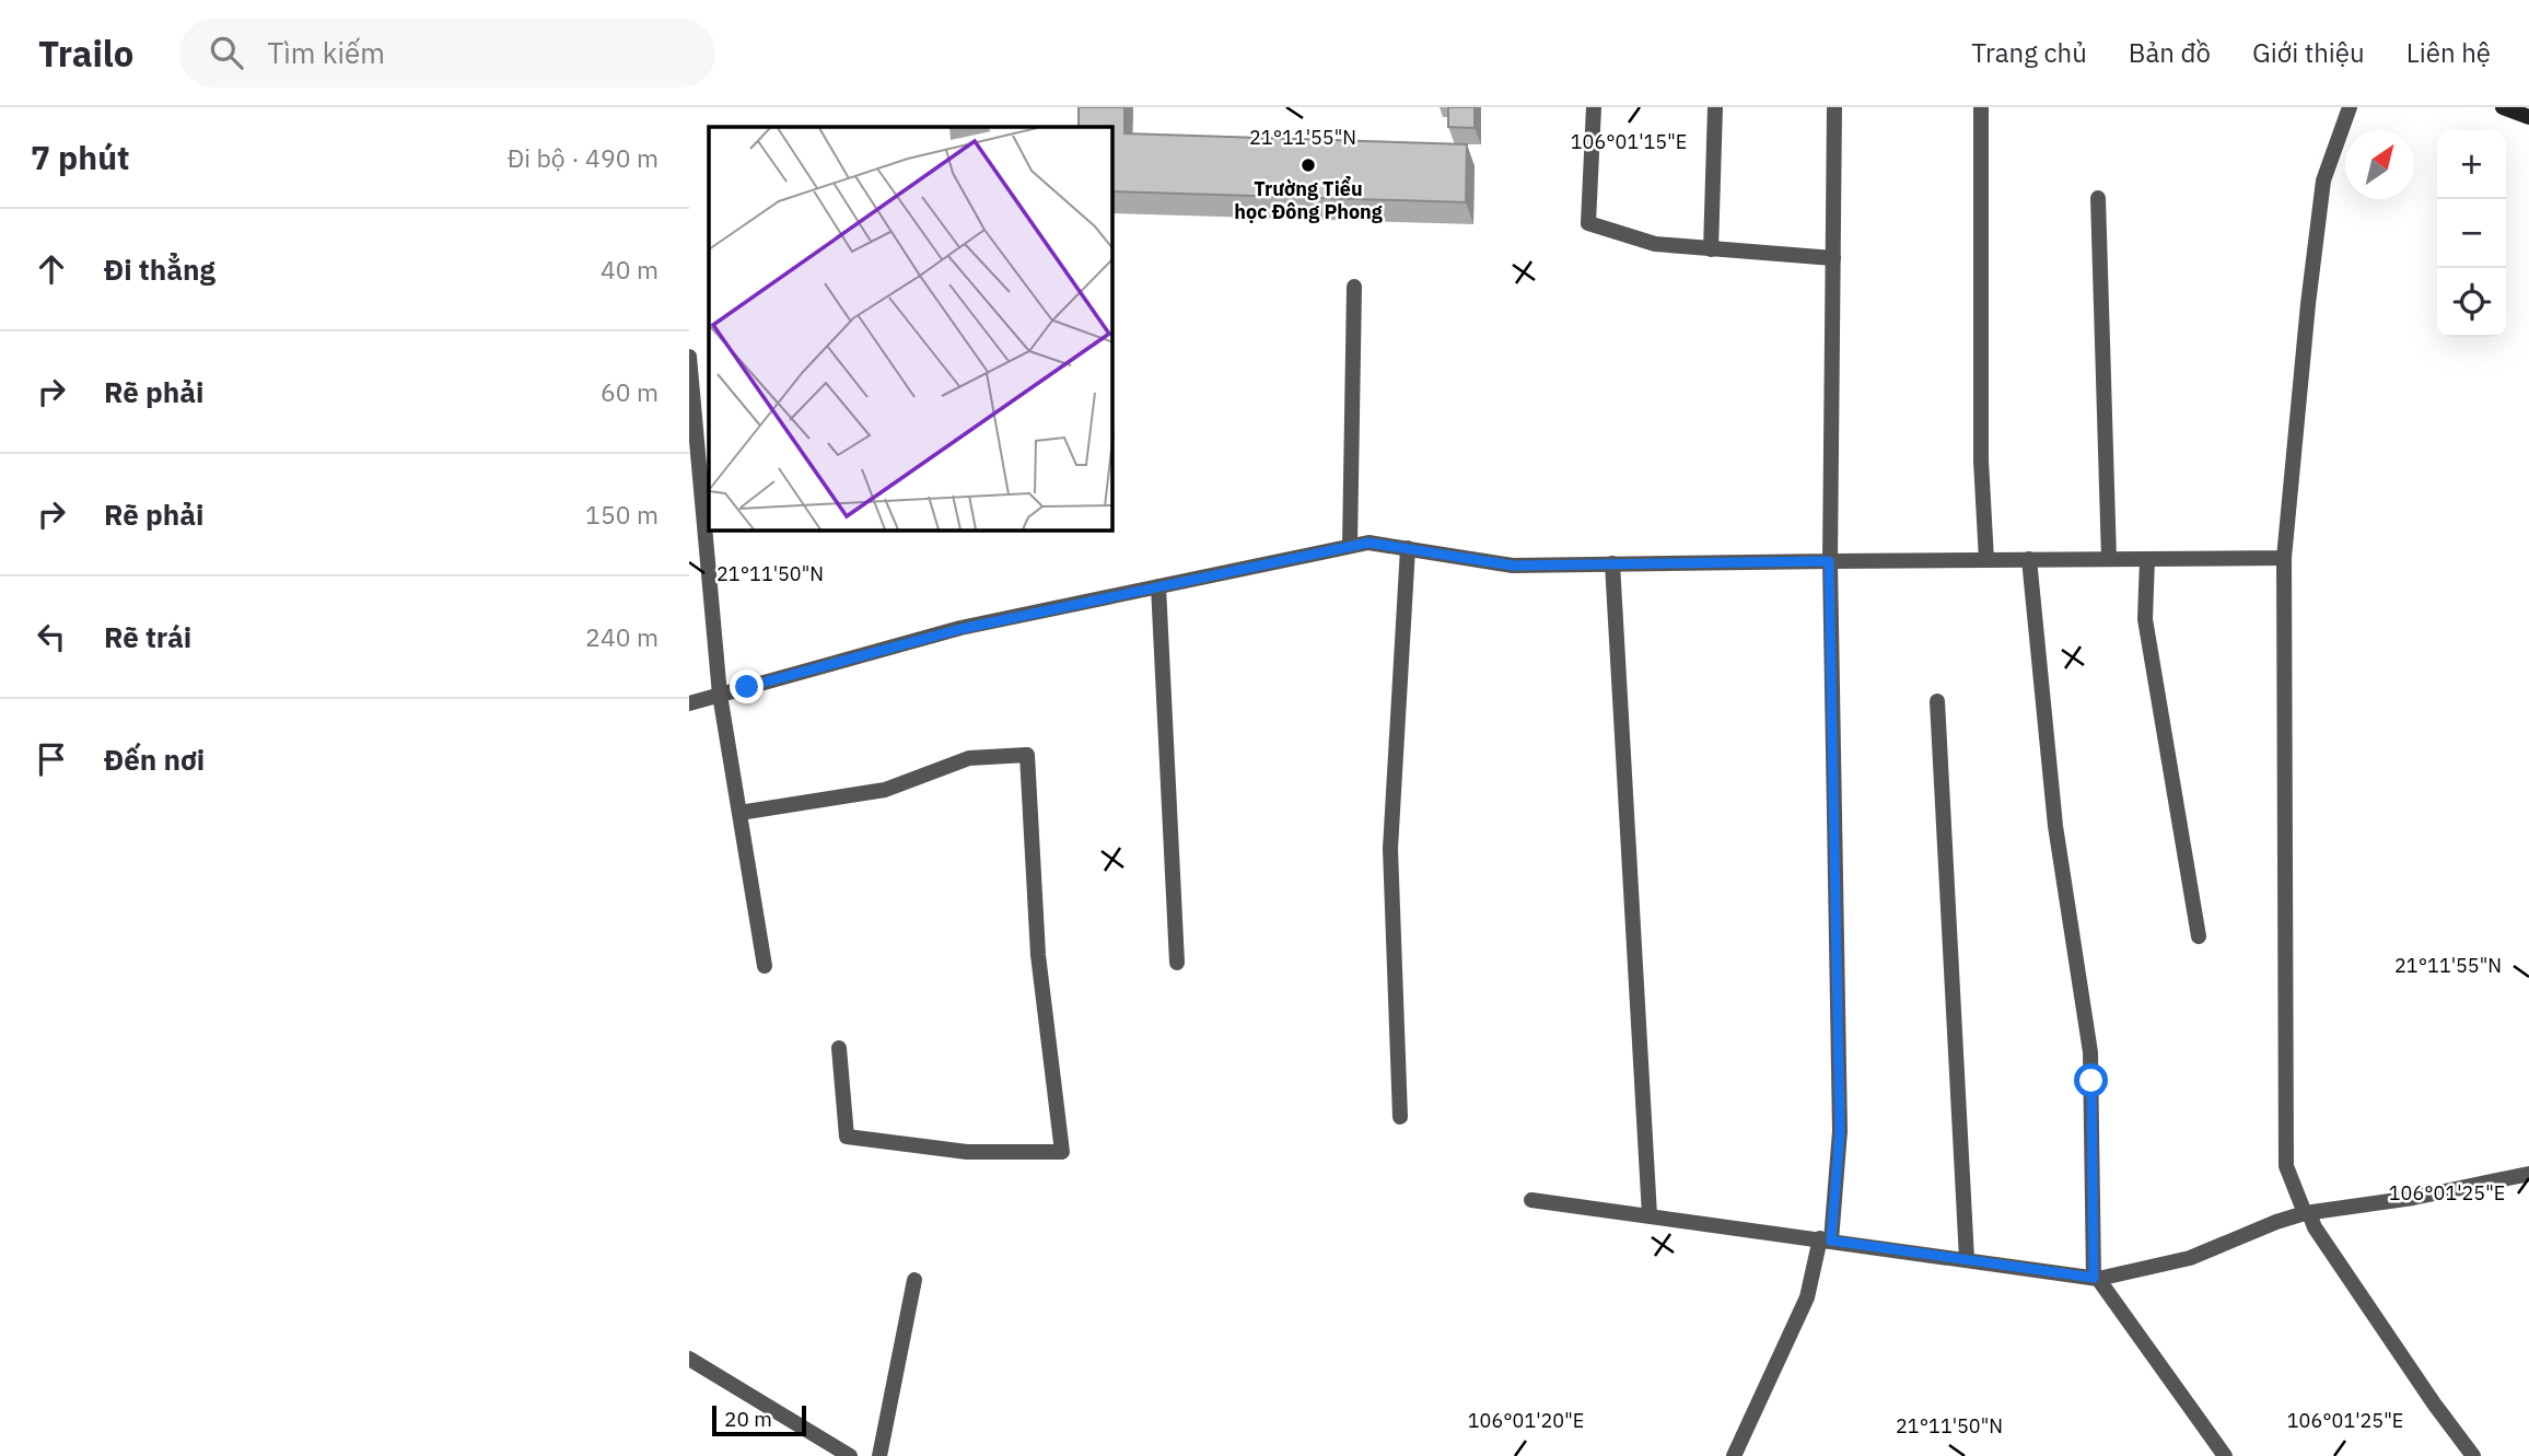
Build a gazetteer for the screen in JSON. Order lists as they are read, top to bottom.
{
  "places": ["Trường Tiểu học Đông Phong"],
  "scale_bar": "20 m",
  "north": "top right",
  "page": {
    "header": "Trailo",
    "search": "Tìm kiếm",
    "nav": [
      "Trang chủ",
      "Bản đồ",
      "Giới thiệu",
      "Liên hệ"
    ],
    "heading": ["7 phút", "Đi bộ · 490 m"],
    "map_buttons": ["+", "−"],
    "list": [
      ["Đi thẳng", "40 m"],
      ["Rẽ phải", "60 m"],
      ["Rẽ phải", "150 m"],
      ["Rẽ trái", "240 m"],
      "Đến nơi"
    ],
    "scale": "20 m"
  },
  "coordinates": [
    "21°11'55\"N",
    "106°01'15\"E",
    "21°11'50\"N",
    "106°01'25\"E",
    "106°01'20\"E"
  ]
}
